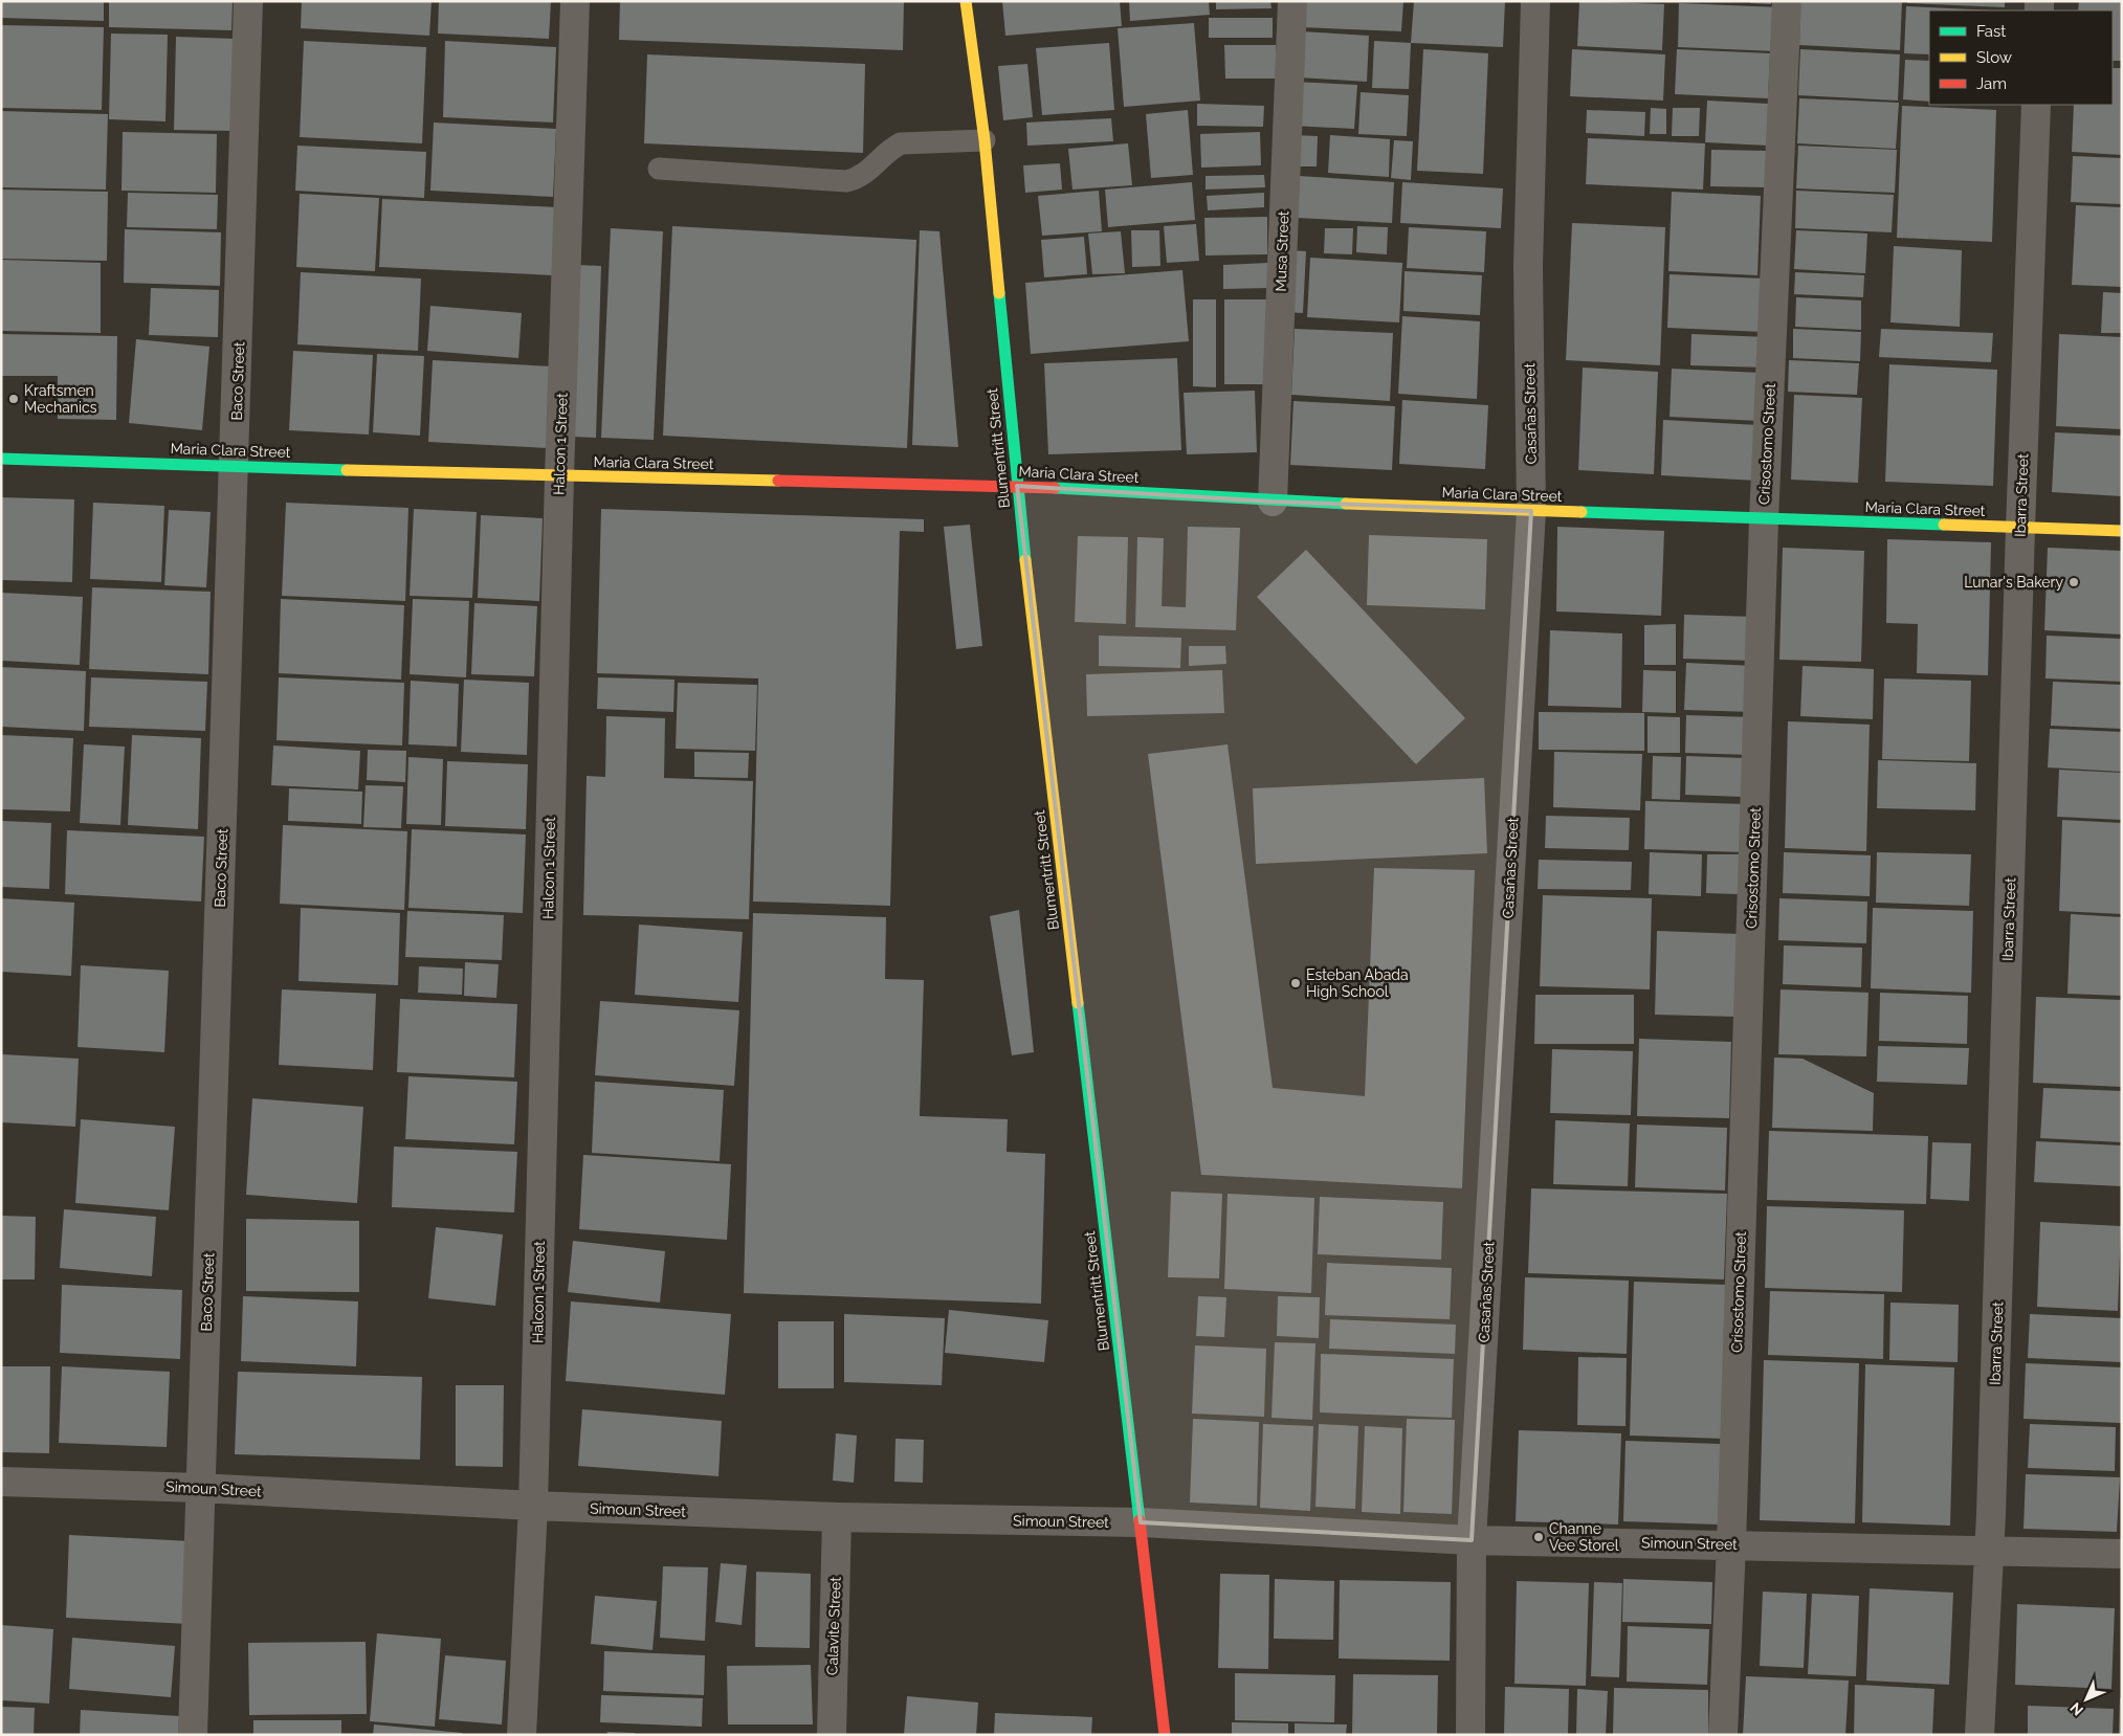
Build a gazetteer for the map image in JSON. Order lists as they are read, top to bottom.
{
  "streets": {
    "street": [
      "Musa Street",
      "Baco Street",
      "Casañas Street",
      "Halcon 1 Street",
      "Crisostomo Street",
      "Blumentritt Street",
      "Maria Clara Street",
      "Ibarra Street",
      "Simoun Street",
      "Calavite Street"
    ]
  },
  "crossings": [
    ["Musa Street", "Maria Clara Street"],
    ["Baco Street", "Maria Clara Street"],
    ["Baco Street", "Simoun Street"],
    ["Casañas Street", "Maria Clara Street"],
    ["Casañas Street", "Simoun Street"],
    ["Halcon 1 Street", "Maria Clara Street"],
    ["Halcon 1 Street", "Simoun Street"],
    ["Crisostomo Street", "Maria Clara Street"],
    ["Crisostomo Street", "Simoun Street"],
    ["Blumentritt Street", "Maria Clara Street"],
    ["Blumentritt Street", "Simoun Street"],
    ["Maria Clara Street", "Ibarra Street"],
    ["Ibarra Street", "Simoun Street"],
    ["Simoun Street", "Calavite Street"]
  ],
  "places": [
    "Kraftsmen Mechanics",
    "Lunar's Bakery",
    "Esteban Abada High School",
    "Channe Vee Storel"
  ],
  "legend": ["Fast", "Slow", "Jam"],
  "north": "bottom left"
}
